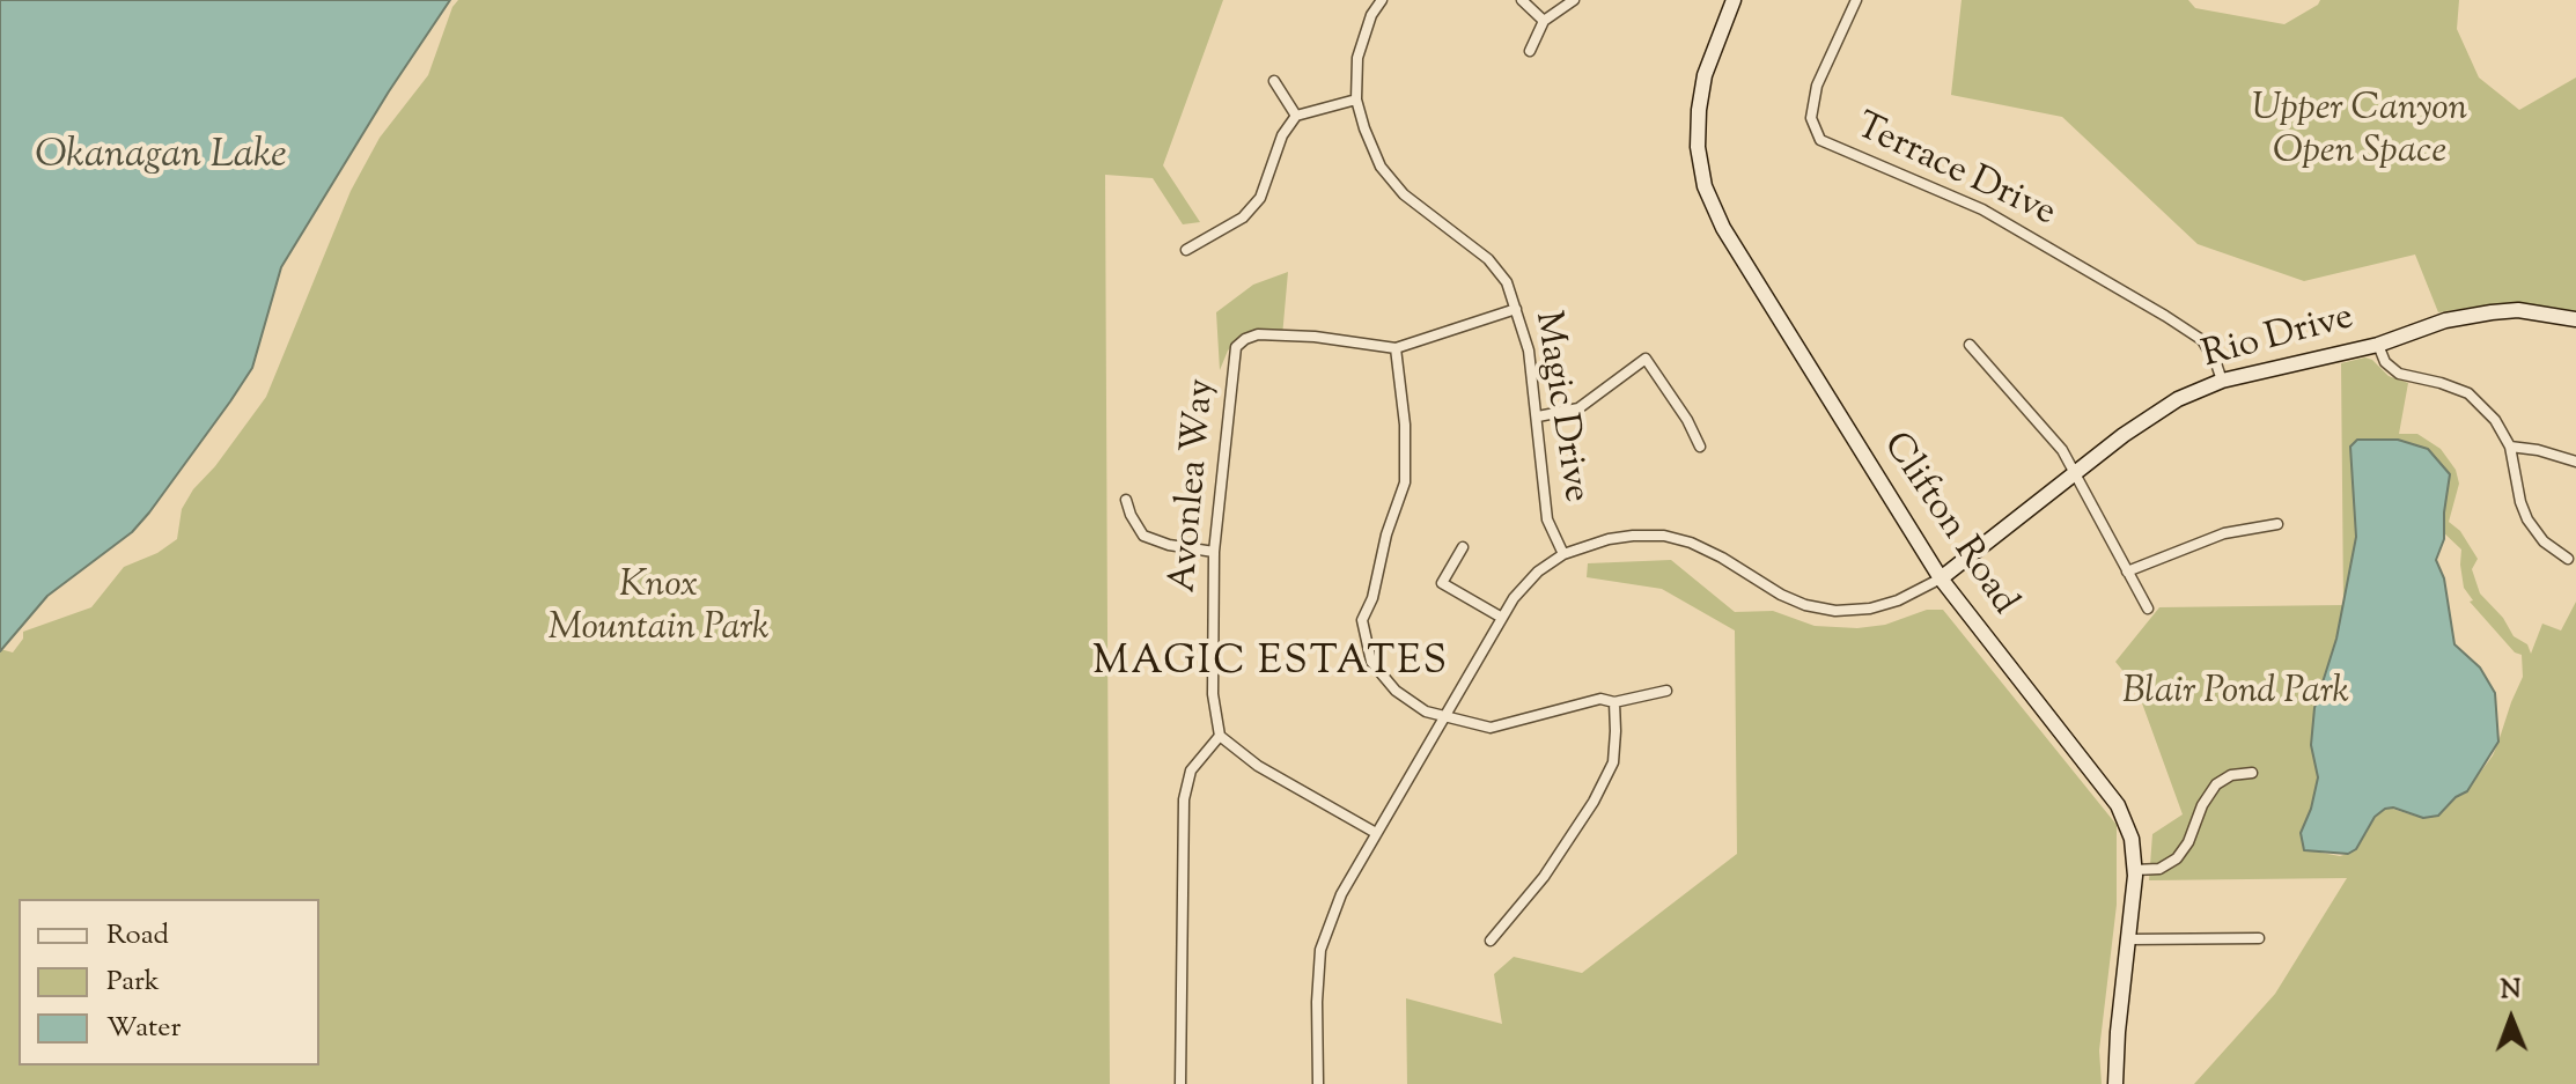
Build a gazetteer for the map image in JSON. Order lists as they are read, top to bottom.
{
  "streets": {
    "street": [
      "Terrace Drive",
      "Rio Drive",
      "Magic Drive",
      "Avonlea Way",
      "Clifton Road"
    ]
  },
  "crossings": [
    ["Terrace Drive", "Rio Drive"],
    ["Rio Drive", "Clifton Road"],
    ["Magic Drive", "Avonlea Way"]
  ],
  "districts": ["MAGIC ESTATES"],
  "water": ["Okanagan Lake"],
  "parks": ["Upper Canyon Open Space", "Knox Mountain Park", "Blair Pond Park"],
  "legend": ["Road", "Park", "Water"],
  "north": "top"
}
